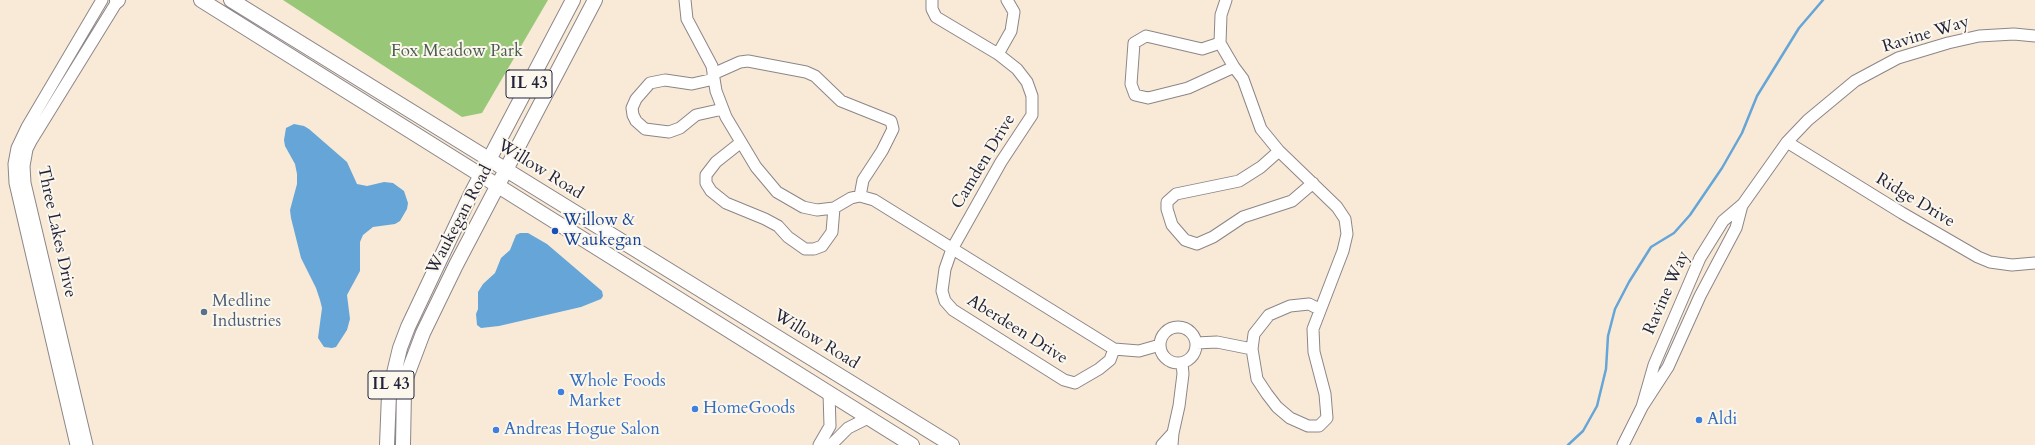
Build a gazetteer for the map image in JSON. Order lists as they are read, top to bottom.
{
  "streets": {
    "main road": ["IL 43", "Willow Road", "Waukegan Road"],
    "street": [
      "Ravine Way",
      "Camden Drive",
      "Ridge Drive",
      "Three Lakes Drive",
      "Aberdeen Drive"
    ]
  },
  "crossings": [
    ["Ravine Way", "Ridge Drive"],
    ["Camden Drive", "Aberdeen Drive"],
    ["Willow Road", "Waukegan Road"]
  ],
  "parks": ["Fox Meadow Park"],
  "places": [
    "Willow & Waukegan",
    "Medline Industries",
    "Whole Foods Market",
    "HomeGoods",
    "Aldi",
    "Andreas Hogue Salon"
  ]
}
